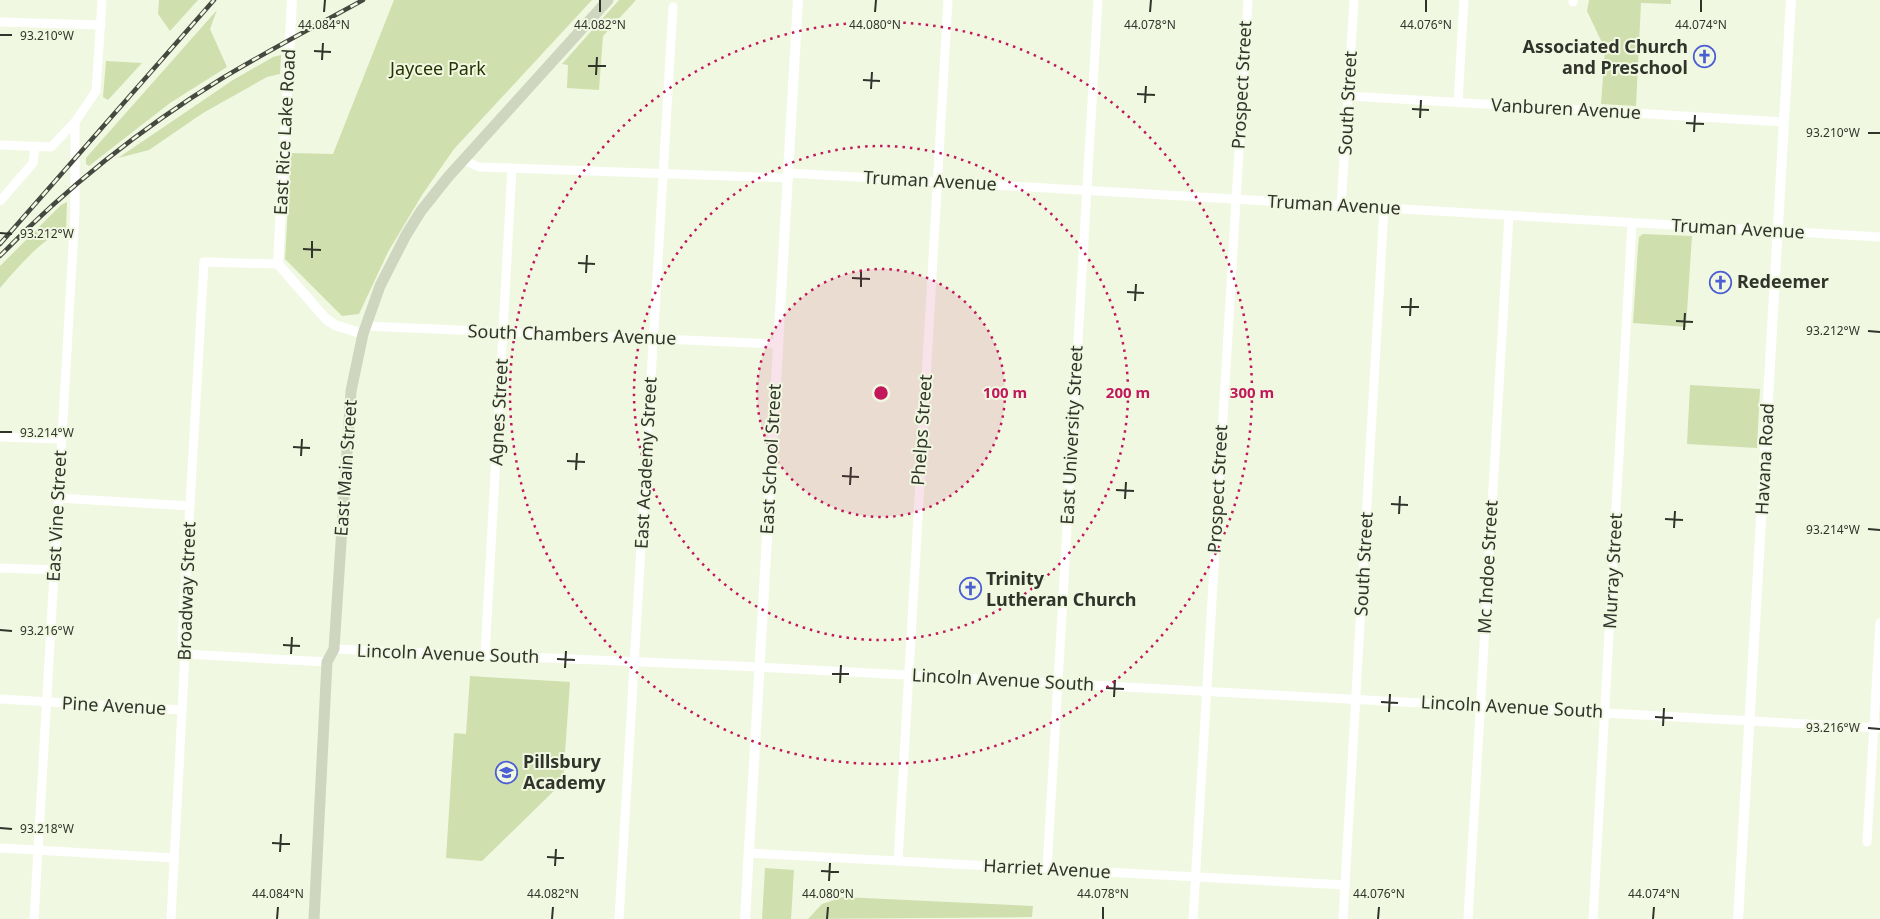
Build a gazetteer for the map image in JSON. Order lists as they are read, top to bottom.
{
  "streets": {
    "main road": ["East Main Street"],
    "street": [
      "Prospect Street",
      "South Street",
      "Vanburen Avenue",
      "East Rice Lake Road",
      "Truman Avenue",
      "South Chambers Avenue",
      "Agnes Street",
      "Phelps Street",
      "East University Street",
      "East School Street",
      "Havana Road",
      "East Academy Street",
      "East Vine Street",
      "Mc Indoe Street",
      "Murray Street",
      "Broadway Street",
      "Lincoln Avenue South",
      "Pine Avenue",
      "Harriet Avenue"
    ]
  },
  "crossings": [
    ["Prospect Street", "Truman Avenue"],
    ["Prospect Street", "Lincoln Avenue South"],
    ["Prospect Street", "Harriet Avenue"],
    ["South Street", "Vanburen Avenue"],
    ["South Street", "Truman Avenue"],
    ["South Street", "Lincoln Avenue South"],
    ["South Street", "Harriet Avenue"],
    ["Vanburen Avenue", "Havana Road"],
    ["East Rice Lake Road", "South Chambers Avenue"],
    ["East Rice Lake Road", "Broadway Street"],
    ["Truman Avenue", "Agnes Street"],
    ["Truman Avenue", "Phelps Street"],
    ["Truman Avenue", "East University Street"],
    ["Truman Avenue", "East School Street"],
    ["Truman Avenue", "Havana Road"],
    ["Truman Avenue", "East Academy Street"],
    ["Truman Avenue", "East Main Street"],
    ["Truman Avenue", "Mc Indoe Street"],
    ["Truman Avenue", "Murray Street"],
    ["South Chambers Avenue", "Agnes Street"],
    ["South Chambers Avenue", "East School Street"],
    ["South Chambers Avenue", "East Academy Street"],
    ["South Chambers Avenue", "East Main Street"],
    ["South Chambers Avenue", "Broadway Street"],
    ["Agnes Street", "Lincoln Avenue South"],
    ["Phelps Street", "Lincoln Avenue South"],
    ["Phelps Street", "Harriet Avenue"],
    ["East University Street", "Lincoln Avenue South"],
    ["East University Street", "Harriet Avenue"],
    ["East School Street", "Lincoln Avenue South"],
    ["East School Street", "Harriet Avenue"],
    ["Havana Road", "Lincoln Avenue South"],
    ["East Academy Street", "Lincoln Avenue South"],
    ["East Main Street", "Lincoln Avenue South"],
    ["East Vine Street", "Pine Avenue"],
    ["Mc Indoe Street", "Lincoln Avenue South"],
    ["Murray Street", "Lincoln Avenue South"],
    ["Broadway Street", "Pine Avenue"]
  ],
  "parks": ["Jaycee Park"],
  "places": {
    "church": ["Associated Church and Preschool", "Redeemer", "Trinity Lutheran Church"],
    "school or university": ["Pillsbury Academy"]
  },
  "coordinates": [
    "44.084°N",
    "44.082°N",
    "44.080°N",
    "44.078°N",
    "44.076°N",
    "44.074°N",
    "93.210°W",
    "93.212°W",
    "93.214°W",
    "93.216°W",
    "93.218°W"
  ],
  "rings": ["100 m", "200 m", "300 m"]
}
